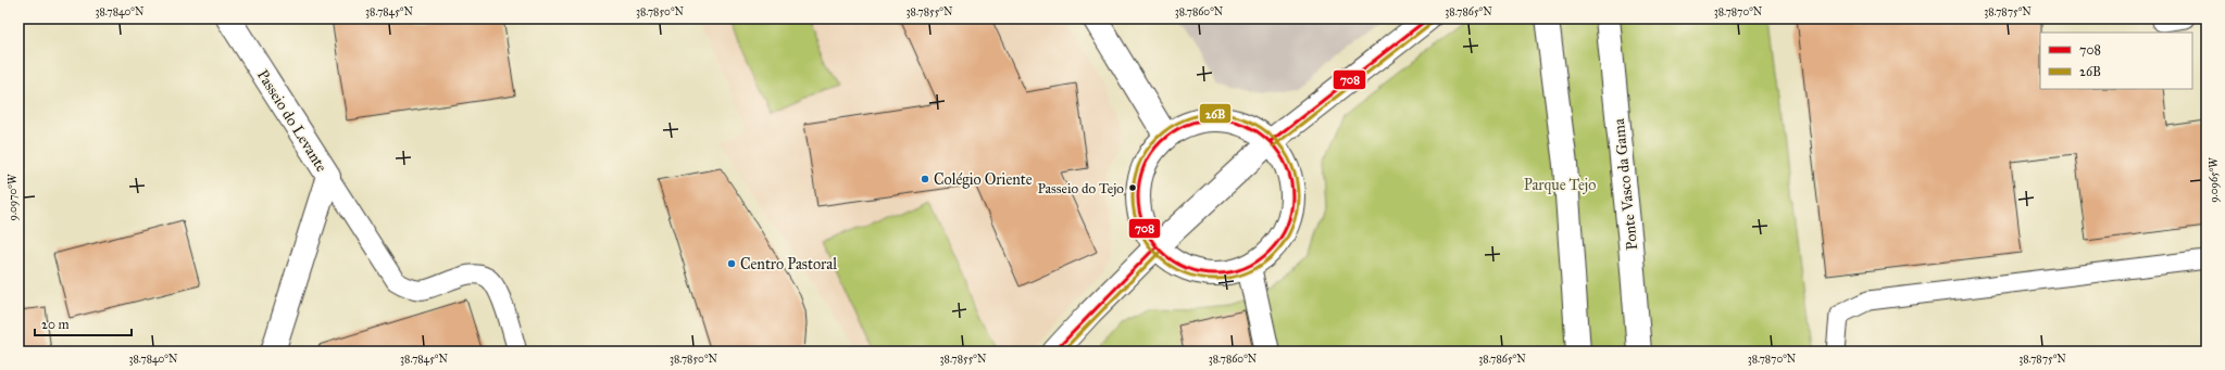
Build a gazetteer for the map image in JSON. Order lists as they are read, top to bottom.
{
  "streets": {
    "main road": ["Passeio do Levante", "Ponte Vasco da Gama"]
  },
  "parks": ["Parque Tejo"],
  "places": ["Colégio Oriente", "Passeio do Tejo", "Centro Pastoral"],
  "lines": ["transit line 708", "transit line 26B"],
  "legend": ["708", "26B"],
  "scale_bar": "20 m",
  "coordinates": [
    "38.7840°N",
    "38.7845°N",
    "38.7850°N",
    "38.7855°N",
    "38.7860°N",
    "38.7865°N",
    "38.7870°N",
    "38.7875°N",
    "9.0965°W",
    "9.0970°W"
  ]
}
